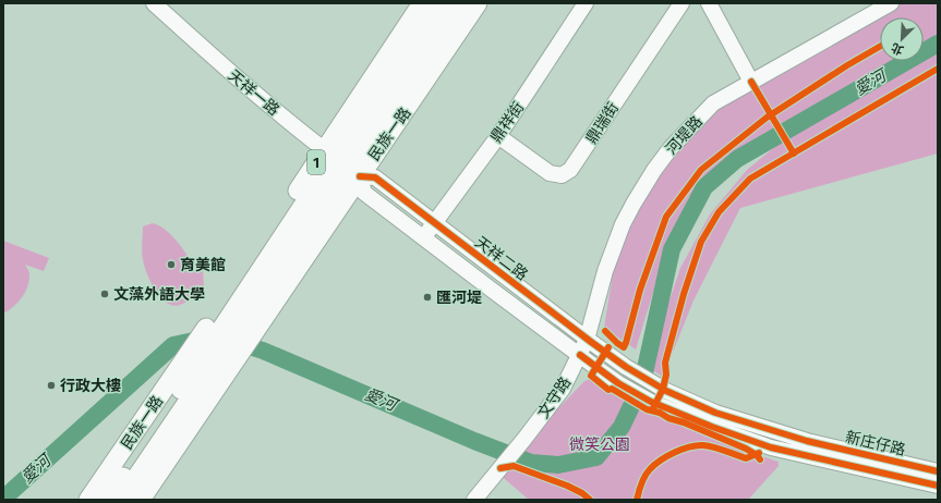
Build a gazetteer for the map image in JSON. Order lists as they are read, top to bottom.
{
  "streets": {
    "main road": ["民族一路", "1"],
    "street": [
      "天祥一路",
      "鼎祥街",
      "鼎瑞街",
      "河堤路",
      "天祥二路",
      "文守路",
      "新庄仔路"
    ]
  },
  "crossings": [
    ["天祥一路", "民族一路"],
    ["天祥一路", "天祥二路"],
    ["鼎祥街", "鼎瑞街"],
    ["鼎祥街", "天祥二路"],
    ["民族一路", "1"],
    ["民族一路", "天祥二路"],
    ["河堤路", "天祥二路"],
    ["河堤路", "文守路"],
    ["天祥二路", "文守路"],
    ["天祥二路", "新庄仔路"]
  ],
  "water": ["愛河"],
  "parks": ["微笑公園"],
  "places": [
    "育美館",
    "文藻外語大學",
    "匯河堤",
    "行政大樓"
  ],
  "north": "bottom left"
}
